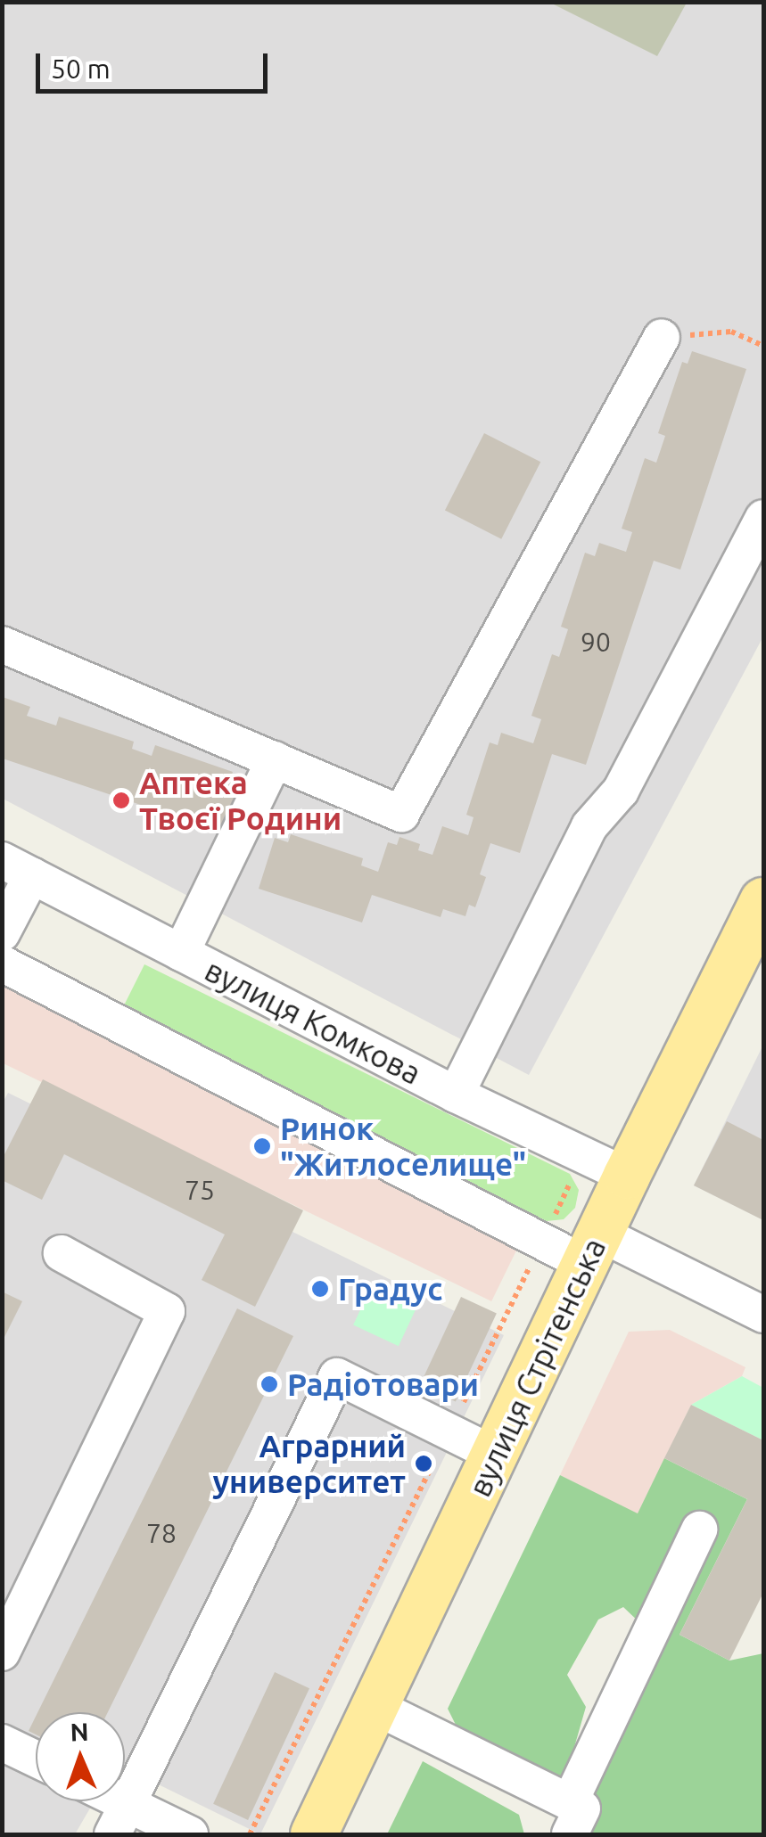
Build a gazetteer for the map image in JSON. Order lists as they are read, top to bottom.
{
  "streets": {
    "main road": ["вулиця Стрітенська"],
    "street": ["вулиця Комкова"]
  },
  "crossings": [
    ["вулиця Комкова", "вулиця Стрітенська"]
  ],
  "places": [
    "Аптека Твоєї Родини",
    "Ринок \"Житлоселище\"",
    "Градус",
    "Радіотовари",
    "Аграрний университет"
  ],
  "house_numbers": ["90", "75", "78"],
  "scale_bar": "50 m",
  "north": "top"
}
